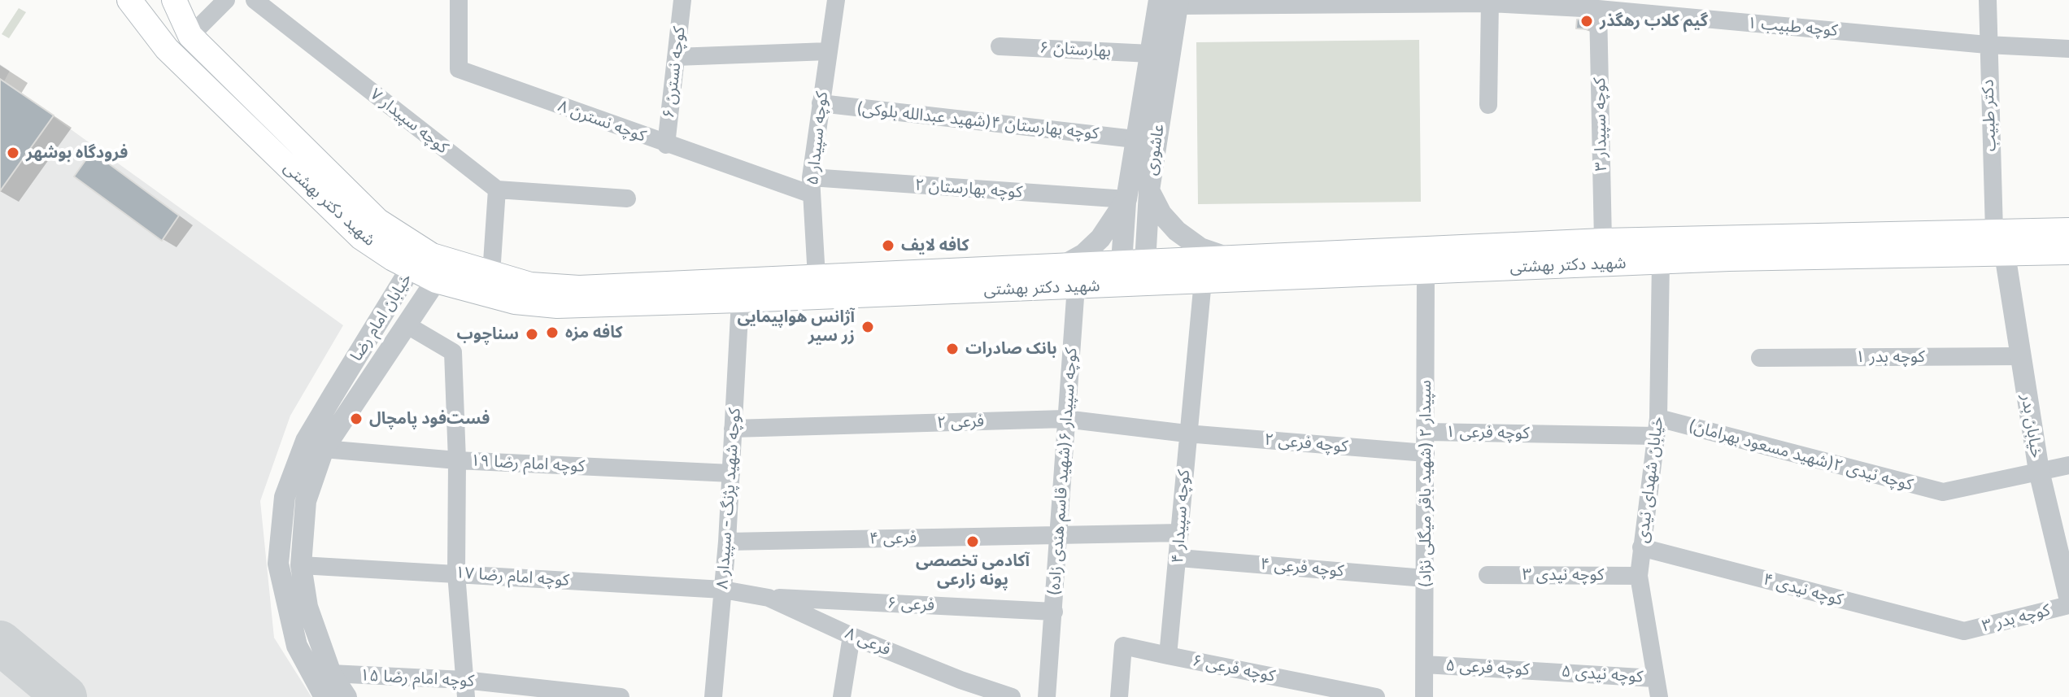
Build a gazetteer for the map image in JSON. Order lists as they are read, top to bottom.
{
  "streets": {
    "main road": ["شهید دکتر بهشتی"],
    "street": [
      "کوچه طبیب ۱",
      "بهارستان ۶",
      "کوچه نسترن ۶",
      "دکتر طبیب",
      "کوچه سپیدار ۷",
      "کوچه نسترن ۸",
      "کوچه بهارستان ۴(شهید عبدالله بلوکی)",
      "کوچه سپیدار ۳",
      "کوچه سپیدار ۵",
      "عاشوری",
      "کوچه بهارستان ۲",
      "خیابان امام رضا",
      "کوچه بدر ۱",
      "فرعی ۲",
      "خیابان بدر",
      "کوچه فرعی ۱",
      "کوچه فرعی ۲",
      "کوچه نیدی ۲(شهید مسعود بهرامان)",
      "کوچه امام رضا ۱۹",
      "کوچه سپیدار ۶(شهید قاسم هندی زاده)",
      "خیابان شهدای نیدی",
      "سپیدار ۲ (شهید باقر میگلی نژاد)",
      "کوچه شهید پژنگ - سپیدار ۸",
      "کوچه سپیدار ۴",
      "فرعی ۴",
      "کوچه فرعی ۴",
      "کوچه نیدی ۳",
      "کوچه امام رضا ۱۷",
      "کوچه نیدی ۴",
      "فرعی ۶",
      "کوچه بدر ۳",
      "فرعی ۸",
      "کوچه فرعی ۵",
      "کوچه فرعی ۶",
      "کوچه نیدی ۵",
      "کوچه امام رضا ۱۵"
    ]
  },
  "crossings": [
    ["کوچه طبیب ۱", "دکتر طبیب"],
    ["کوچه طبیب ۱", "کوچه سپیدار ۳"],
    ["کوچه طبیب ۱", "عاشوری"],
    ["بهارستان ۶", "عاشوری"],
    ["کوچه نسترن ۶", "کوچه نسترن ۸"],
    ["دکتر طبیب", "شهید دکتر بهشتی"],
    ["کوچه نسترن ۸", "کوچه سپیدار ۵"],
    ["کوچه نسترن ۸", "کوچه بهارستان ۲"],
    ["کوچه بهارستان ۴(شهید عبدالله بلوکی)", "کوچه سپیدار ۵"],
    ["کوچه بهارستان ۴(شهید عبدالله بلوکی)", "عاشوری"],
    ["کوچه سپیدار ۳", "شهید دکتر بهشتی"],
    ["کوچه سپیدار ۵", "کوچه بهارستان ۲"],
    ["کوچه سپیدار ۵", "شهید دکتر بهشتی"],
    ["عاشوری", "کوچه بهارستان ۲"],
    ["عاشوری", "شهید دکتر بهشتی"],
    ["شهید دکتر بهشتی", "خیابان امام رضا"],
    ["شهید دکتر بهشتی", "خیابان بدر"],
    ["شهید دکتر بهشتی", "کوچه سپیدار ۶(شهید قاسم هندی زاده)"],
    ["شهید دکتر بهشتی", "خیابان شهدای نیدی"],
    ["شهید دکتر بهشتی", "سپیدار ۲ (شهید باقر میگلی نژاد)"],
    ["شهید دکتر بهشتی", "کوچه شهید پژنگ - سپیدار ۸"],
    ["شهید دکتر بهشتی", "کوچه سپیدار ۴"],
    ["خیابان امام رضا", "کوچه امام رضا ۱۹"],
    ["خیابان امام رضا", "کوچه امام رضا ۱۷"],
    ["خیابان امام رضا", "کوچه امام رضا ۱۵"],
    ["کوچه بدر ۱", "خیابان بدر"],
    ["فرعی ۲", "کوچه فرعی ۲"],
    ["فرعی ۲", "کوچه سپیدار ۶(شهید قاسم هندی زاده)"],
    ["فرعی ۲", "کوچه شهید پژنگ - سپیدار ۸"],
    ["فرعی ۲", "کوچه سپیدار ۴"],
    ["خیابان بدر", "کوچه نیدی ۲(شهید مسعود بهرامان)"],
    ["کوچه فرعی ۱", "کوچه نیدی ۲(شهید مسعود بهرامان)"],
    ["کوچه فرعی ۱", "سپیدار ۲ (شهید باقر میگلی نژاد)"],
    ["کوچه فرعی ۲", "سپیدار ۲ (شهید باقر میگلی نژاد)"],
    ["کوچه فرعی ۲", "کوچه سپیدار ۴"],
    ["کوچه نیدی ۲(شهید مسعود بهرامان)", "خیابان شهدای نیدی"],
    ["کوچه امام رضا ۱۹", "کوچه شهید پژنگ - سپیدار ۸"],
    ["کوچه سپیدار ۶(شهید قاسم هندی زاده)", "فرعی ۴"],
    ["کوچه سپیدار ۶(شهید قاسم هندی زاده)", "فرعی ۶"],
    ["خیابان شهدای نیدی", "کوچه نیدی ۳"],
    ["خیابان شهدای نیدی", "کوچه نیدی ۴"],
    ["خیابان شهدای نیدی", "کوچه نیدی ۵"],
    ["سپیدار ۲ (شهید باقر میگلی نژاد)", "کوچه فرعی ۴"],
    ["سپیدار ۲ (شهید باقر میگلی نژاد)", "کوچه فرعی ۵"],
    ["کوچه شهید پژنگ - سپیدار ۸", "فرعی ۴"],
    ["کوچه شهید پژنگ - سپیدار ۸", "کوچه امام رضا ۱۷"],
    ["کوچه شهید پژنگ - سپیدار ۸", "فرعی ۸"],
    ["کوچه سپیدار ۴", "کوچه فرعی ۴"],
    ["کوچه سپیدار ۴", "کوچه فرعی ۶"],
    ["کوچه امام رضا ۱۷", "فرعی ۸"],
    ["کوچه نیدی ۴", "کوچه بدر ۳"],
    ["فرعی ۶", "فرعی ۸"],
    ["کوچه فرعی ۵", "کوچه نیدی ۵"]
  ],
  "places": [
    "گیم کلاب رهگذر",
    "فرودگاه بوشهر",
    "کافه لایف",
    "آژانس هواپیمایی زر سیر",
    "کافه مزه",
    "سناچوب",
    "بانک صادرات",
    "فست‌فود پامچال",
    "آکادمی تخصصی پونه زارعی"
  ]
}
